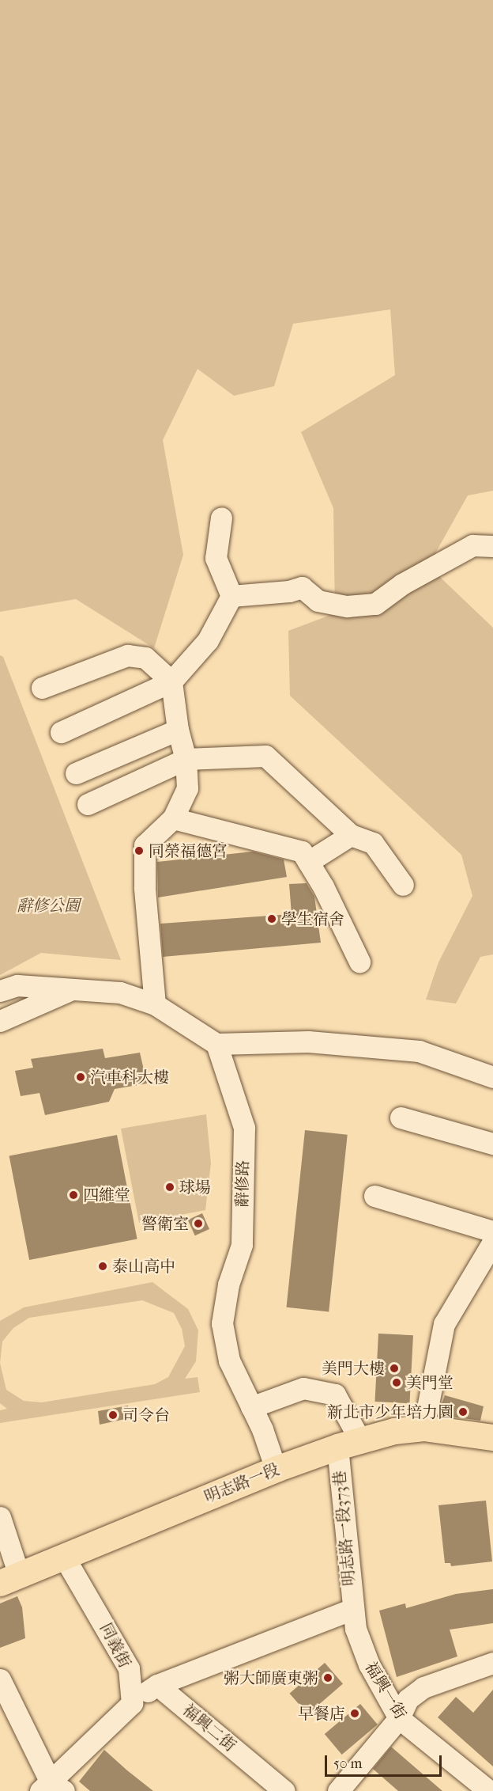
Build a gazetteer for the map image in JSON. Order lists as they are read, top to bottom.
{
  "streets": {
    "main road": ["明志路一段"],
    "street": [
      "辭修路",
      "明志路一段373巷",
      "同義街",
      "福興一街",
      "福興二街"
    ]
  },
  "crossings": [
    ["辭修路", "明志路一段"],
    ["明志路一段", "明志路一段373巷"],
    ["明志路一段", "同義街"],
    ["明志路一段373巷", "福興一街"]
  ],
  "parks": ["辭修公園"],
  "places": [
    "同榮福德宮",
    "學生宿舍",
    "汽車科大樓",
    "球場",
    "四維堂",
    "警衛室",
    "泰山高中",
    "美門大樓",
    "美門堂",
    "新北市少年培力園",
    "司令台",
    "粥大師廣東粥",
    "早餐店"
  ],
  "scale_bar": "50 m"
}
